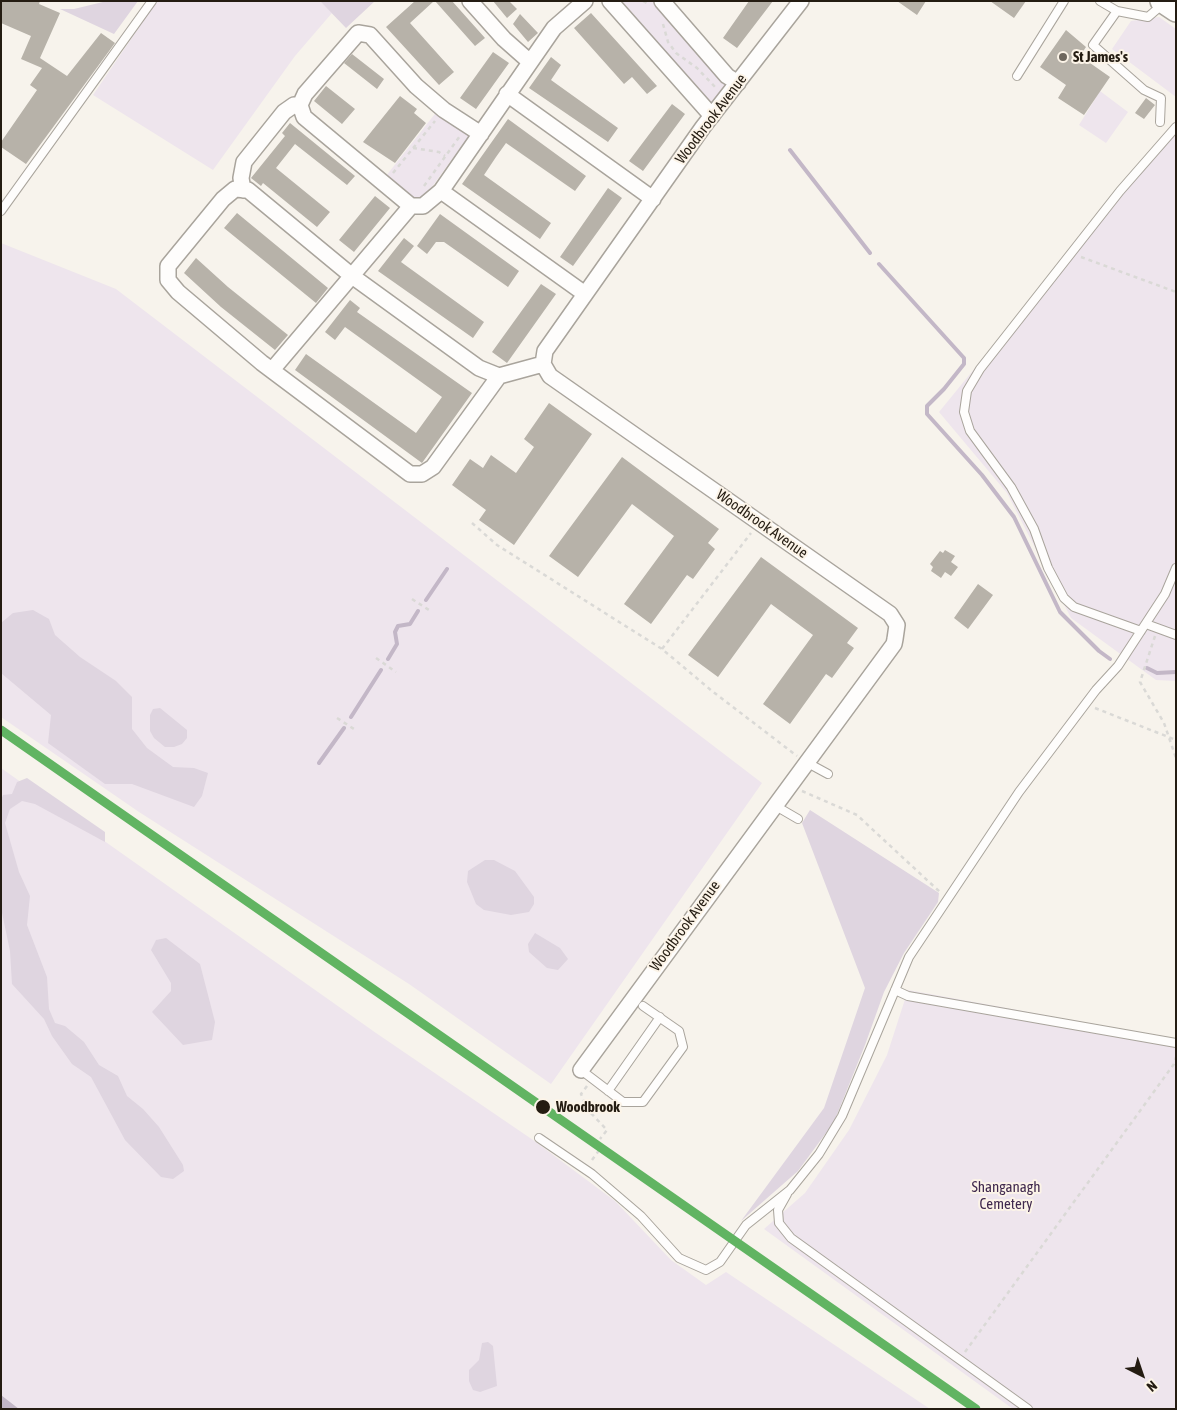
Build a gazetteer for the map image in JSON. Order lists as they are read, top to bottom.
{
  "streets": {
    "street": ["Woodbrook Avenue"]
  },
  "parks": ["Shanganagh Cemetery"],
  "places": ["St James's", "Woodbrook"],
  "north": "bottom right"
}
